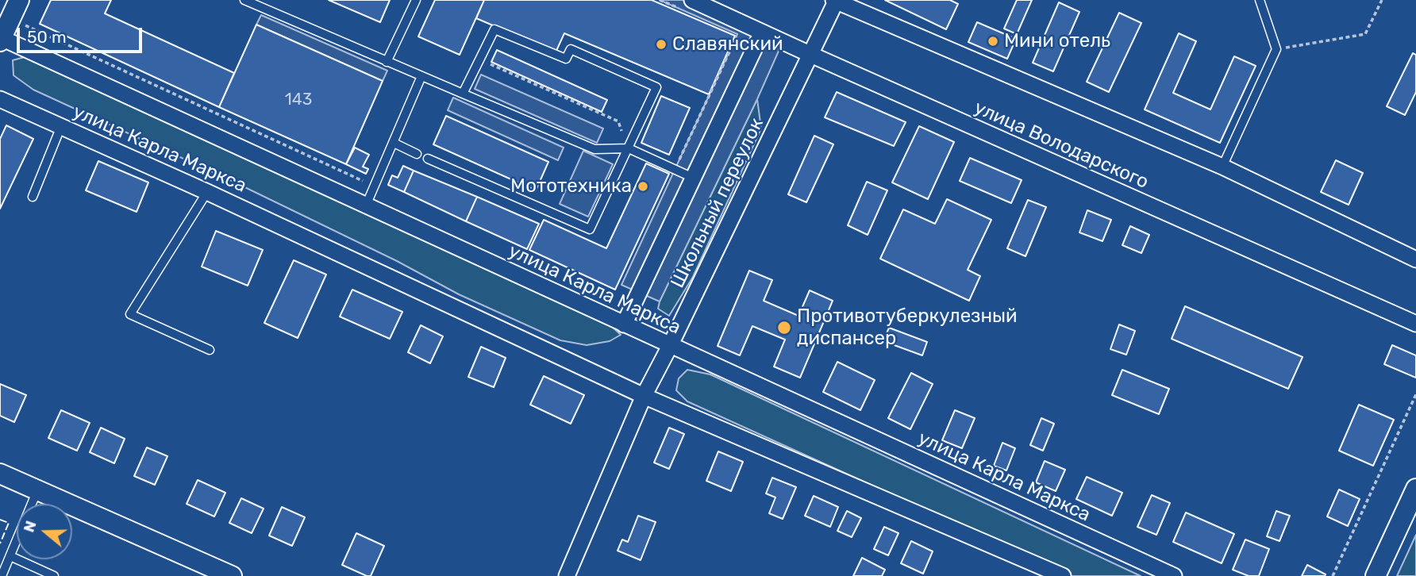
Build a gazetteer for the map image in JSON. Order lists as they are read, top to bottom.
{
  "streets": {
    "street": ["улица Володарского", "улица Карла Маркса", "Школьный переулок"]
  },
  "crossings": [
    ["улица Володарского", "Школьный переулок"],
    ["улица Карла Маркса", "Школьный переулок"]
  ],
  "places": [
    "Мини отель",
    "Славянский",
    "Мототехника",
    "Противотуберкулезный диспансер"
  ],
  "house_numbers": ["143"],
  "scale_bar": "50 m",
  "north": "left"
}
